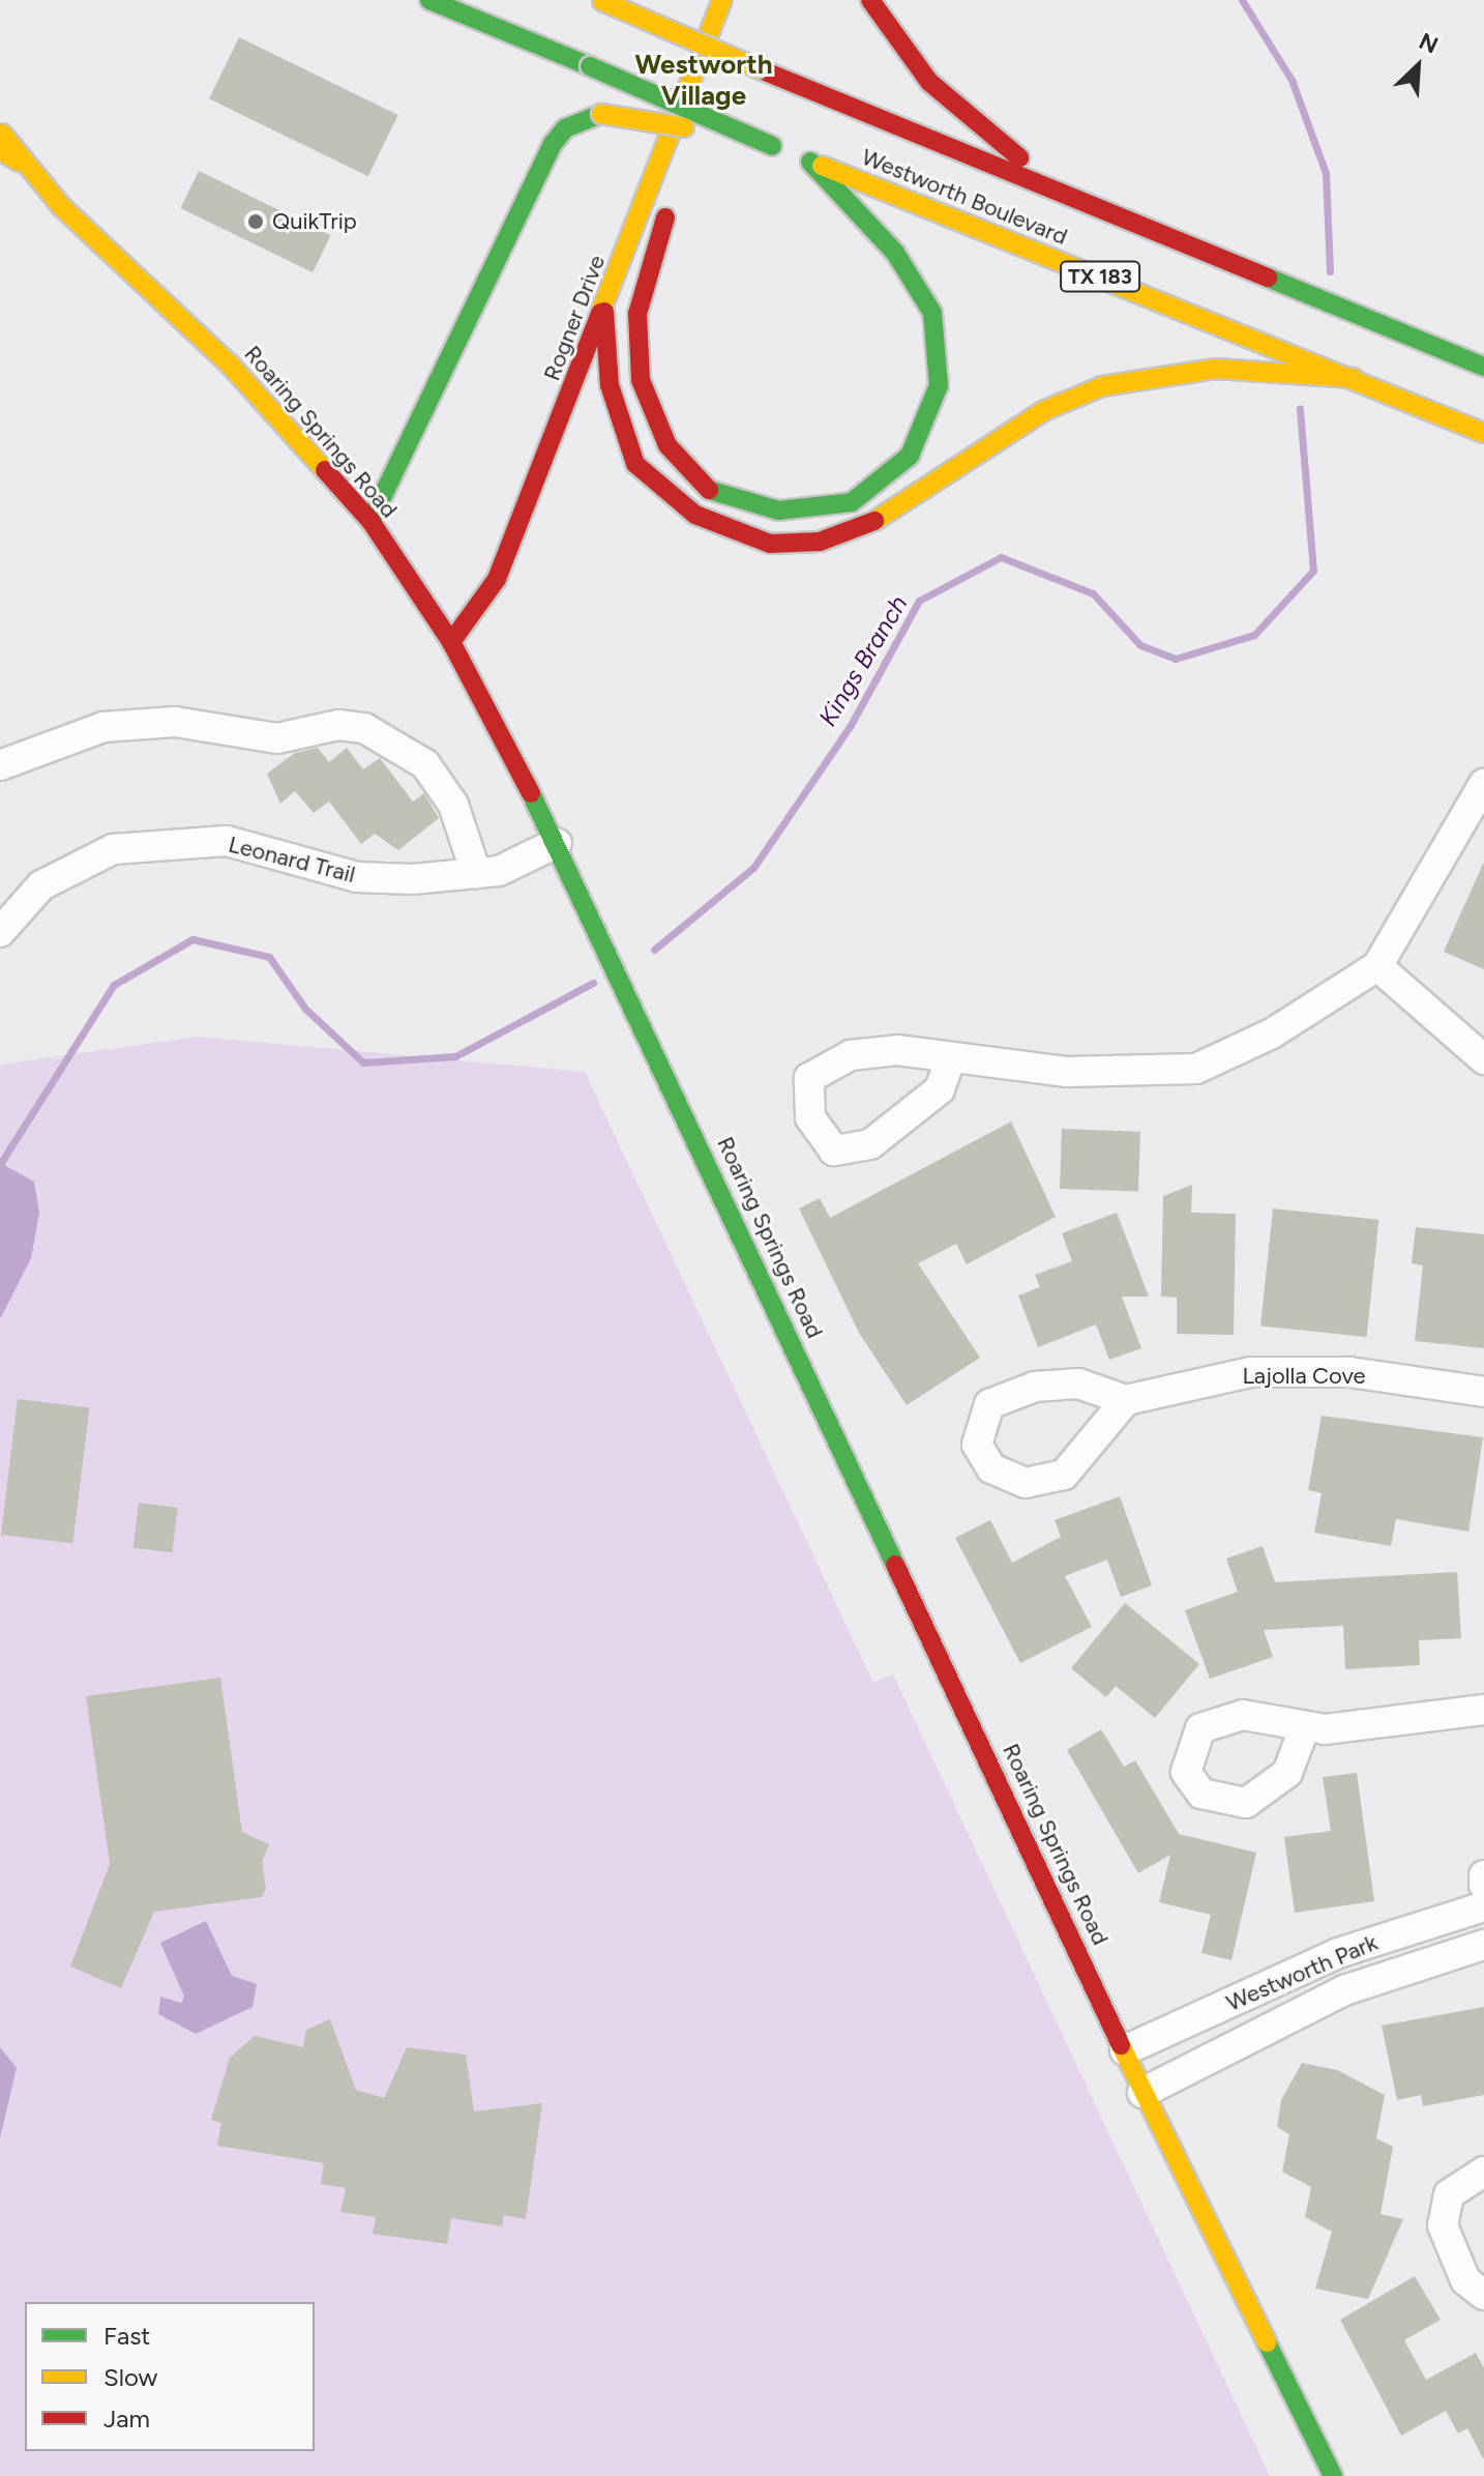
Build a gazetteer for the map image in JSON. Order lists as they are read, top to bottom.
{
  "streets": {
    "main road": [
      "Westworth Boulevard",
      "TX 183",
      "Rogner Drive",
      "Roaring Springs Road"
    ],
    "street": ["Leonard Trail", "Lajolla Cove", "Westworth Park"]
  },
  "crossings": [
    ["Rogner Drive", "Roaring Springs Road"],
    ["Roaring Springs Road", "Leonard Trail"],
    ["Roaring Springs Road", "Westworth Park"]
  ],
  "districts": ["Westworth Village"],
  "water": ["Kings Branch"],
  "places": ["QuikTrip"],
  "legend": ["Fast", "Slow", "Jam"],
  "north": "top right"
}
